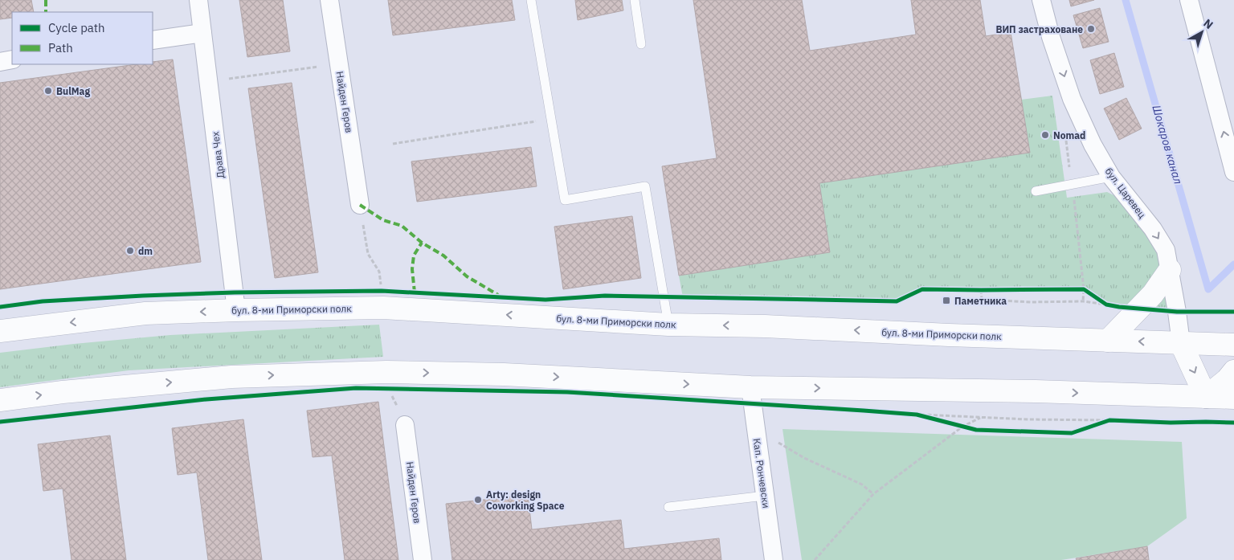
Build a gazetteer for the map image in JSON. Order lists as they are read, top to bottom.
{
  "streets": {
    "main road": ["бул. 8-ми Приморски полк"],
    "street": [
      "Найден Геров",
      "Драва Чех",
      "бул. Царевец",
      "Кап. Рончевски"
    ]
  },
  "crossings": [
    ["Драва Чех", "бул. 8-ми Приморски полк"],
    ["бул. Царевец", "бул. 8-ми Приморски полк"]
  ],
  "water": ["Шокаров канал"],
  "places": {
    "other": [
      "ВИП застраховане",
      "BulMag",
      "Nomad",
      "dm",
      "Arty: design Coworking Space"
    ],
    "transit": ["Паметника"]
  },
  "legend": ["Cycle path", "Path"],
  "north": "top right"
}
